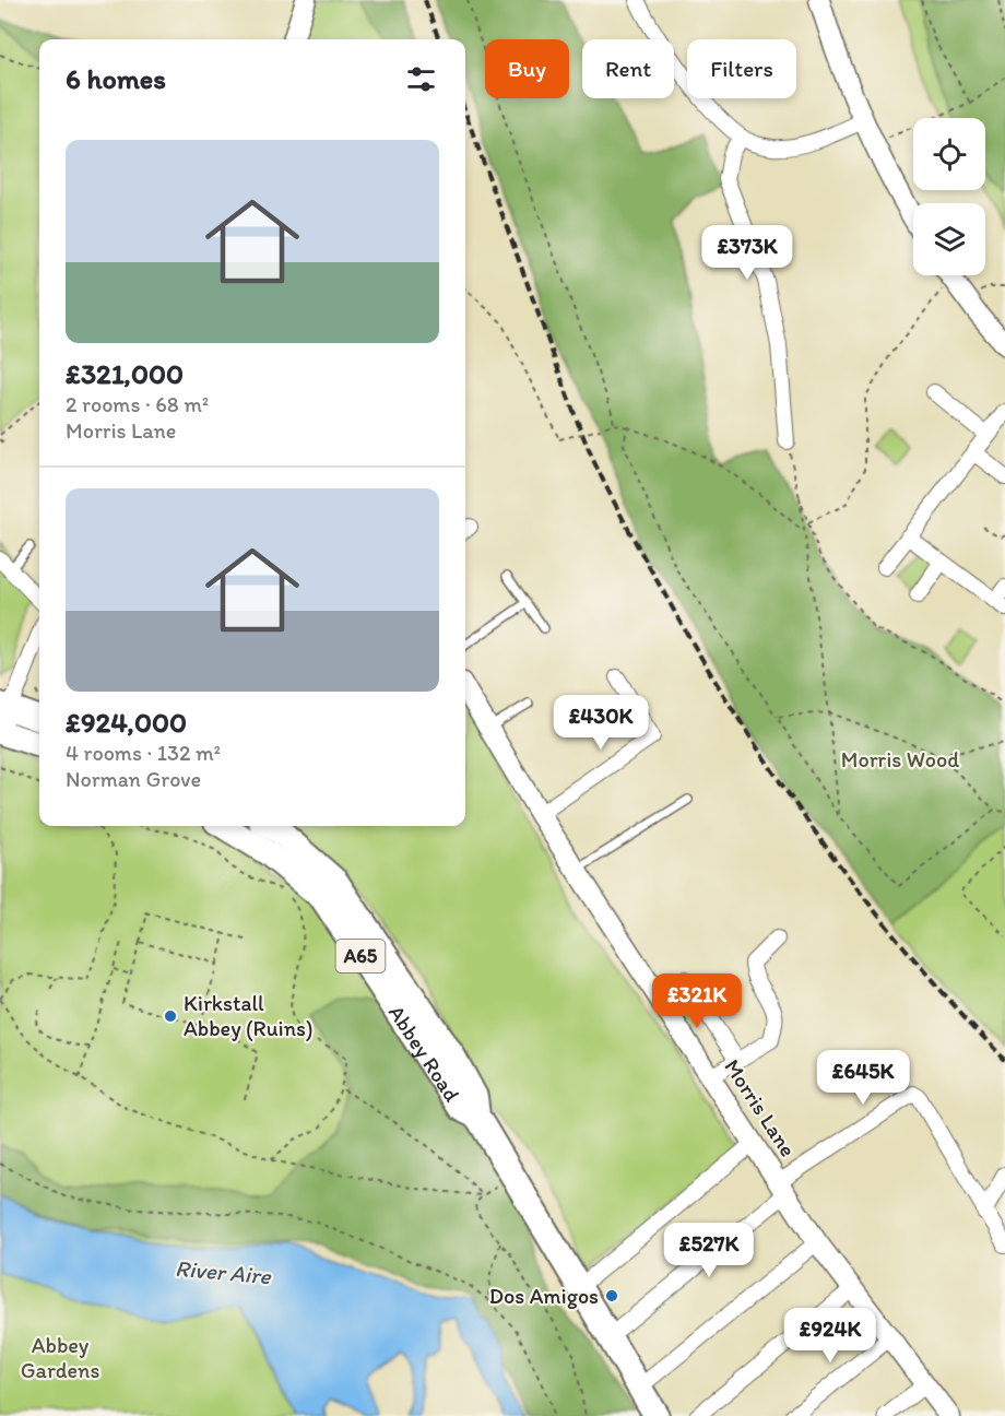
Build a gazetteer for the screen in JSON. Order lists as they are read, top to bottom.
{
  "streets": {
    "main road": ["A65", "Abbey Road"],
    "street": ["Morris Lane"]
  },
  "crossings": [
    ["A65", "Abbey Road"]
  ],
  "water": ["River Aire"],
  "parks": ["Morris Wood", "Abbey Gardens"],
  "places": ["Kirkstall Abbey (Ruins)", "Dos Amigos"],
  "page": {
    "chip": ["Buy", "Rent", "Filters"],
    "heading": "6 homes",
    "list": [
      {
        "name": "£321,000",
        "note": "2 rooms · 68 m² · Morris Lane"
      },
      {
        "name": "£924,000",
        "note": "4 rooms · 132 m² · Norman Grove"
      }
    ],
    "price": [
      "£373K",
      "£430K",
      "£321K",
      "£645K",
      "£527K",
      "£924K"
    ]
  }
}
